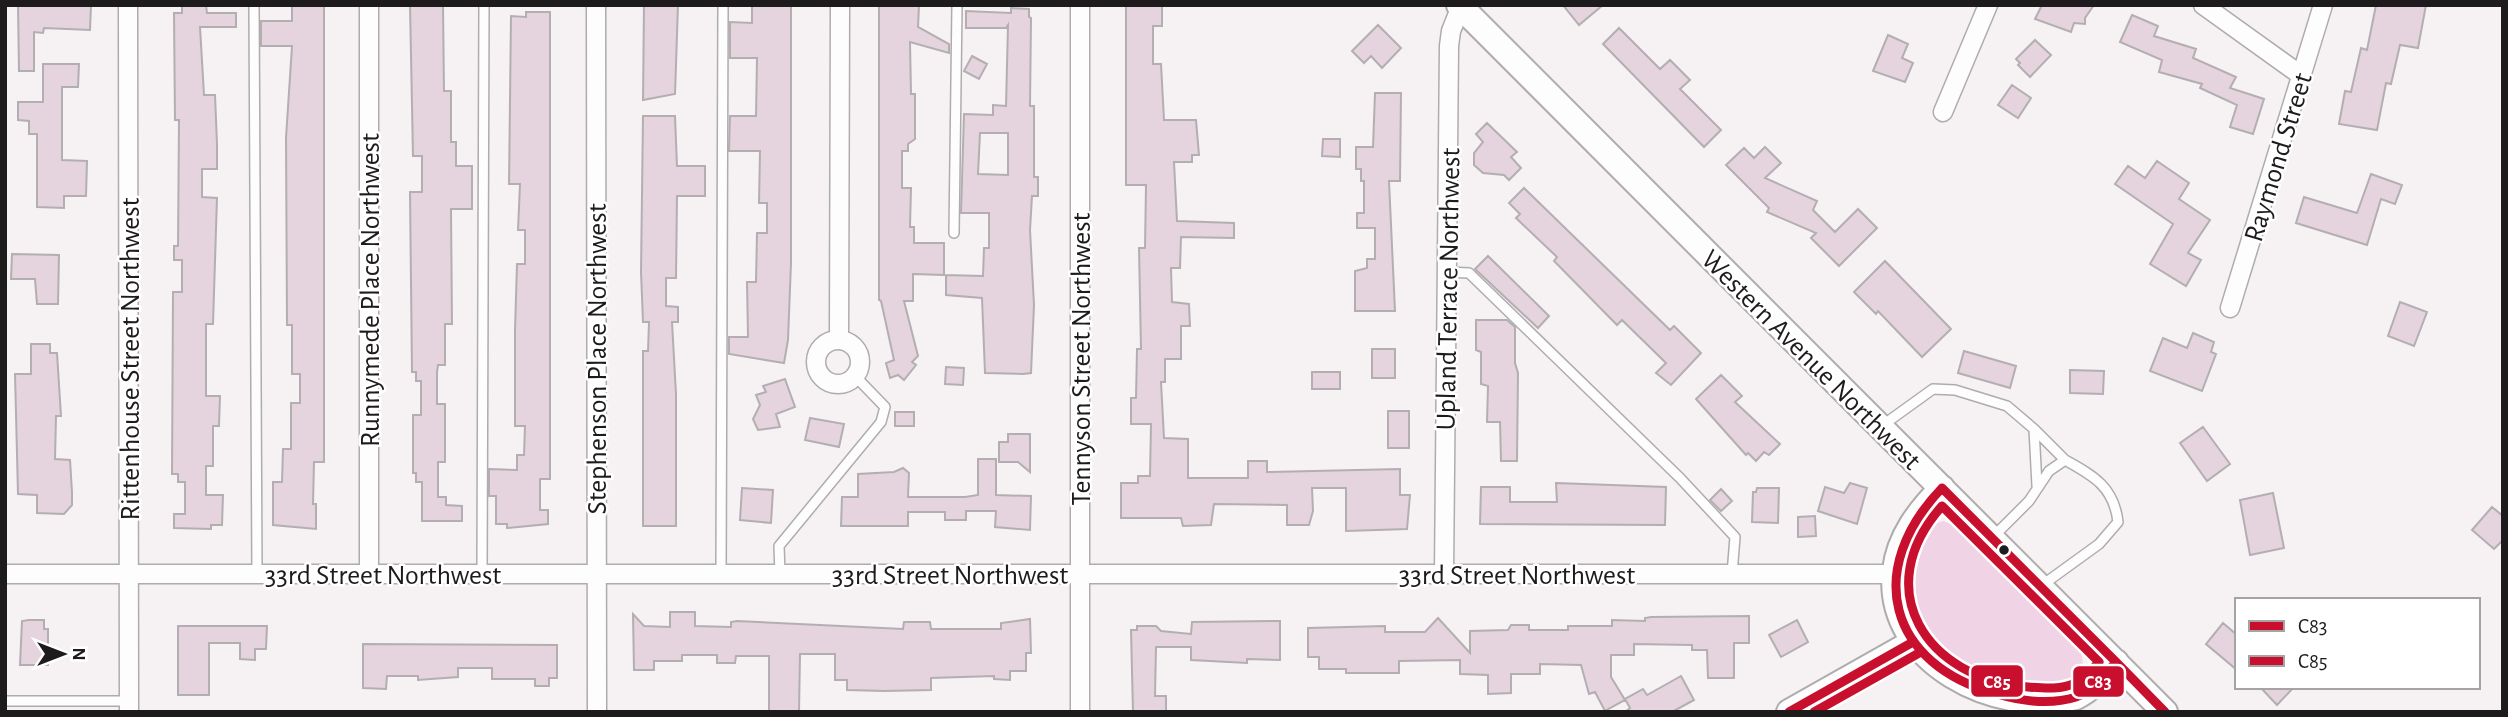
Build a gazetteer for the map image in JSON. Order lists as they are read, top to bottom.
{
  "streets": {
    "street": [
      "Raymond Street",
      "Upland Terrace Northwest",
      "Runnymede Place Northwest",
      "Rittenhouse Street Northwest",
      "Stephenson Place Northwest",
      "Tennyson Street Northwest",
      "Western Avenue Northwest",
      "33rd Street Northwest"
    ]
  },
  "crossings": [
    ["Upland Terrace Northwest", "Western Avenue Northwest"],
    ["Upland Terrace Northwest", "33rd Street Northwest"],
    ["Runnymede Place Northwest", "33rd Street Northwest"],
    ["Rittenhouse Street Northwest", "33rd Street Northwest"],
    ["Stephenson Place Northwest", "33rd Street Northwest"],
    ["Tennyson Street Northwest", "33rd Street Northwest"]
  ],
  "lines": ["transit line C83", "transit line C85"],
  "legend": ["C83", "C85"],
  "north": "right"
}
